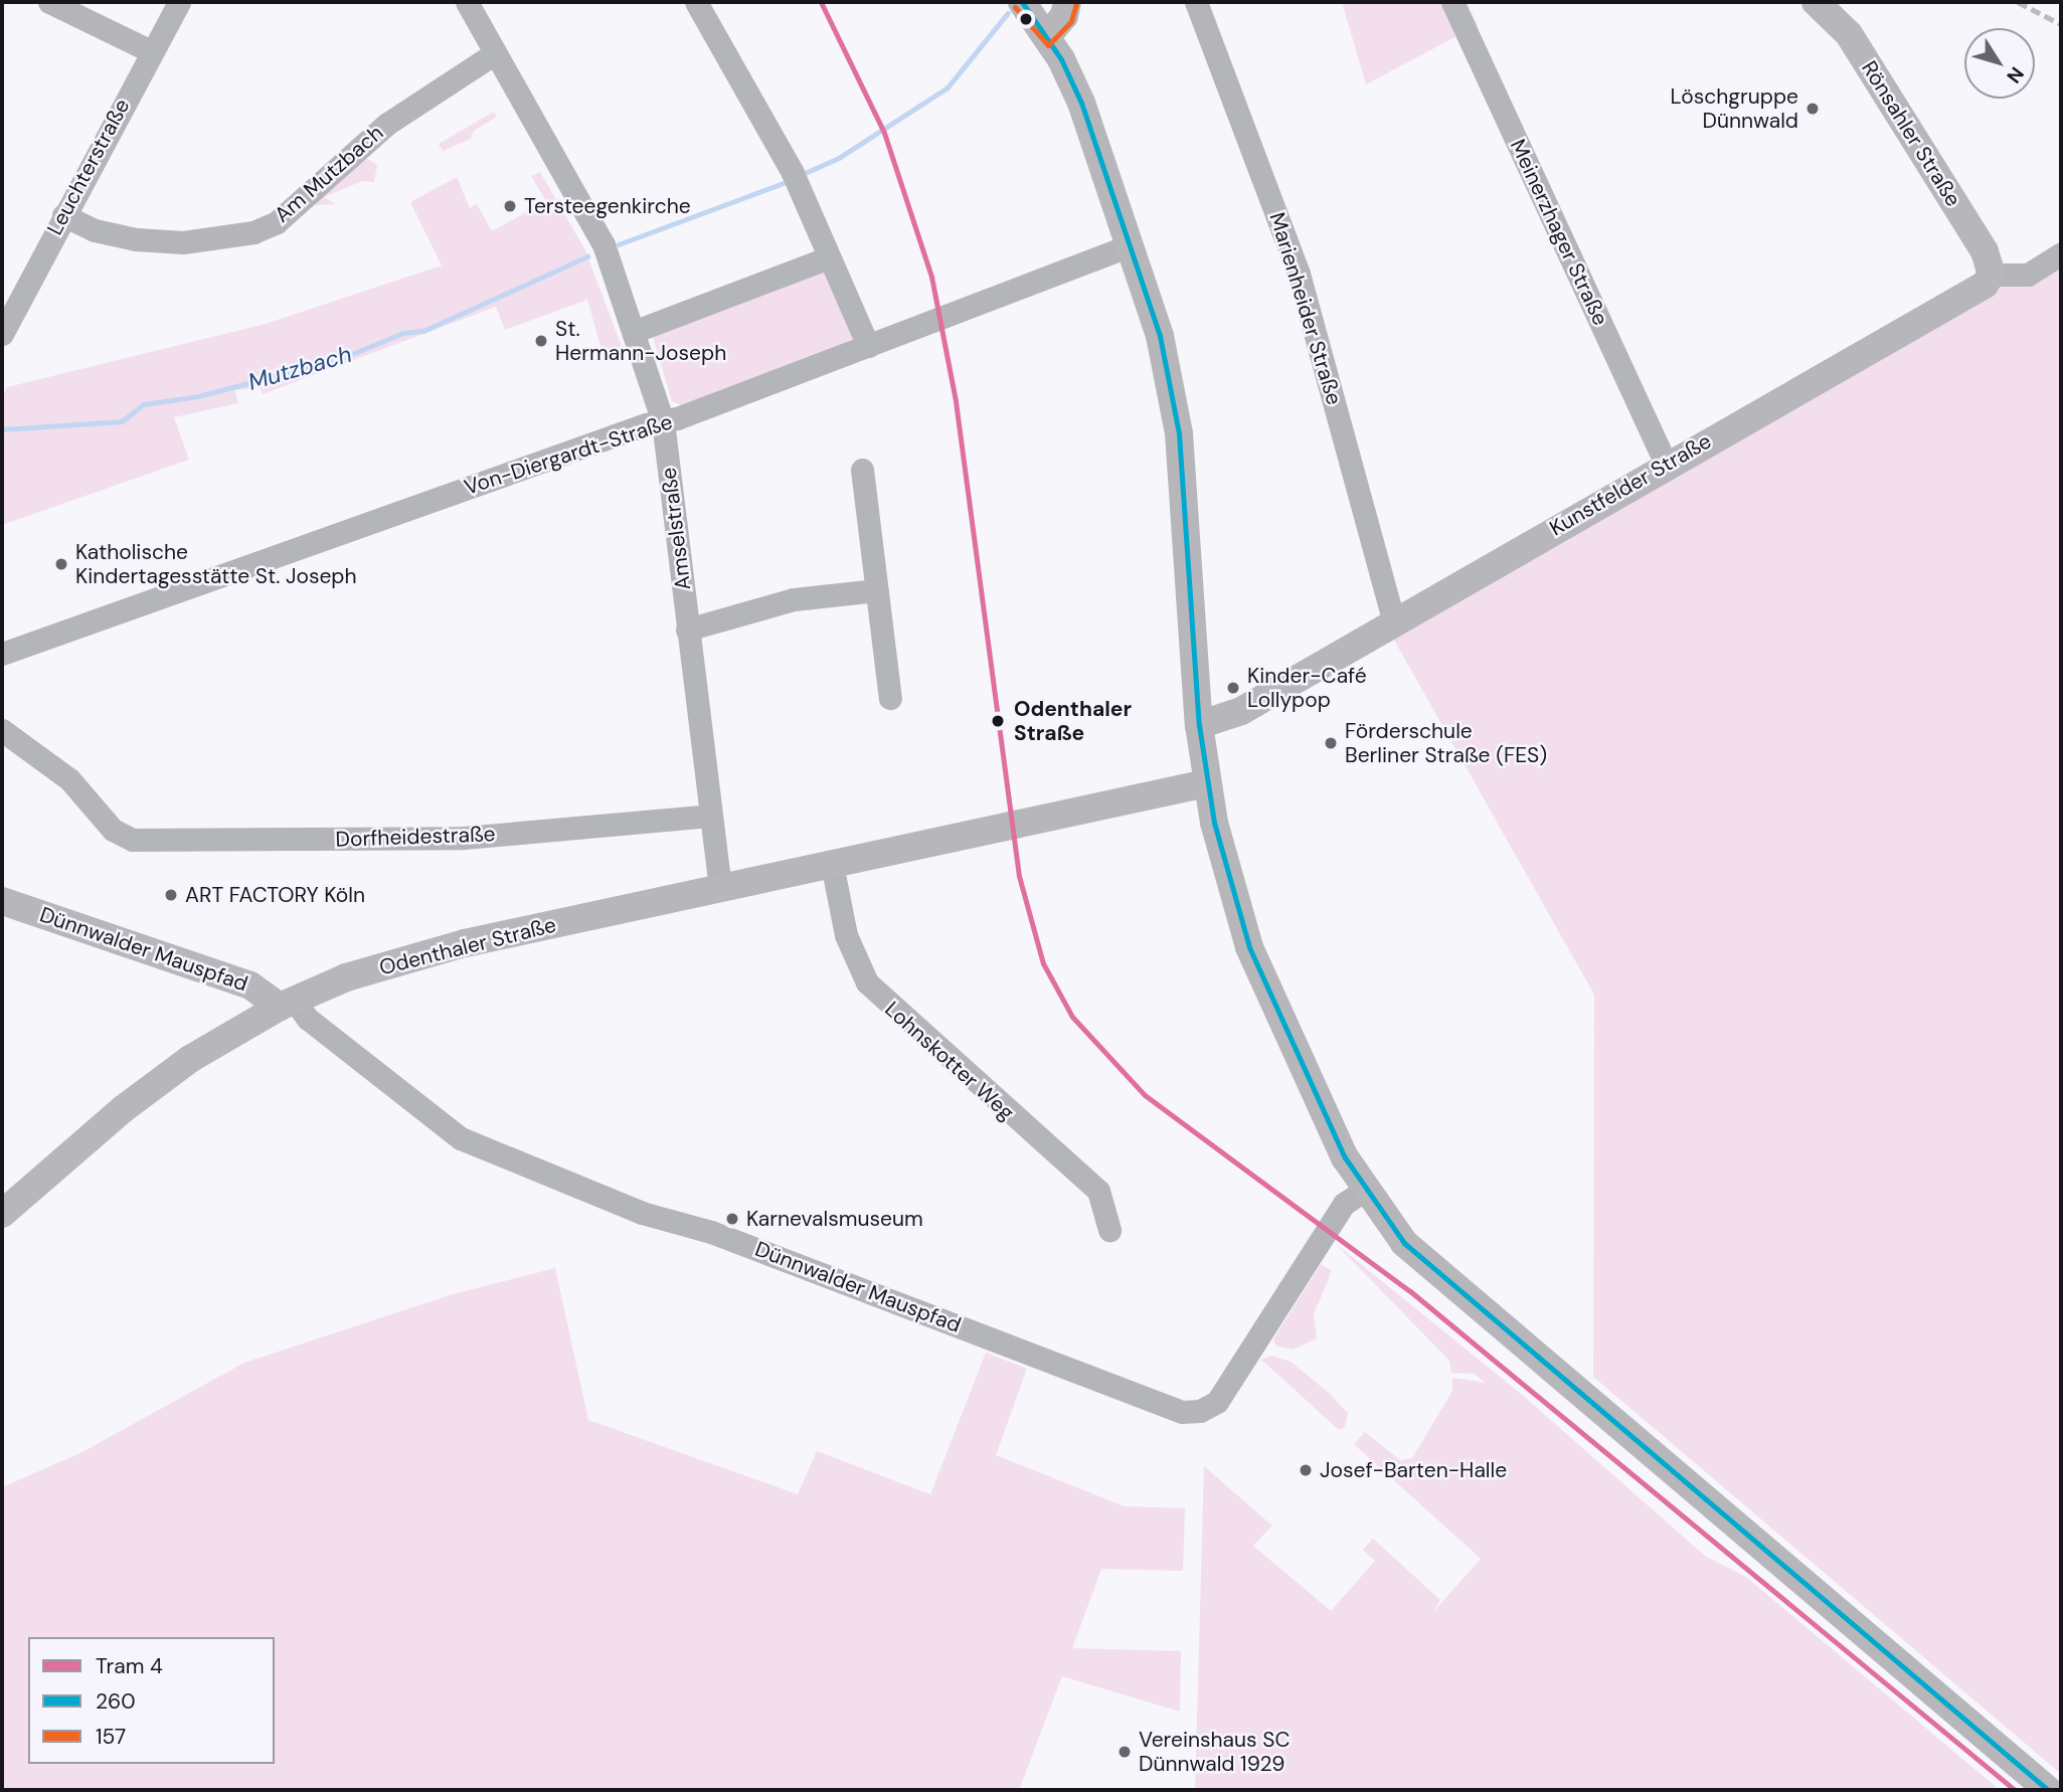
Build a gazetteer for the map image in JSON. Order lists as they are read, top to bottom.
{
  "streets": {
    "main road": [
      "Rönsahler Straße",
      "Kunstfelder Straße",
      "Odenthaler Straße",
      "Dünnwalder Mauspfad"
    ],
    "street": [
      "Leuchterstraße",
      "Am Mutzbach",
      "Meinerzhager Straße",
      "Marienheider Straße",
      "Von-Diergardt-Straße",
      "Amselstraße",
      "Dorfheidestraße",
      "Lohnskotter Weg"
    ]
  },
  "crossings": [
    ["Rönsahler Straße", "Kunstfelder Straße"],
    ["Leuchterstraße", "Am Mutzbach"],
    ["Am Mutzbach", "Amselstraße"],
    ["Meinerzhager Straße", "Kunstfelder Straße"],
    ["Marienheider Straße", "Kunstfelder Straße"],
    ["Von-Diergardt-Straße", "Amselstraße"],
    ["Amselstraße", "Dorfheidestraße"],
    ["Amselstraße", "Odenthaler Straße"],
    ["Odenthaler Straße", "Dünnwalder Mauspfad"],
    ["Odenthaler Straße", "Lohnskotter Weg"]
  ],
  "water": ["Mutzbach"],
  "places": [
    "Löschgruppe Dünnwald",
    "Tersteegenkirche",
    "St. Hermann-Joseph",
    "Katholische Kindertagesstätte St. Joseph",
    "Kinder-Café Lollypop",
    "Odenthaler Straße",
    "Förderschule Berliner Straße (FES)",
    "ART FACTORY Köln",
    "Karnevalsmuseum",
    "Josef-Barten-Halle",
    "Vereinshaus SC Dünnwald 1929"
  ],
  "lines": ["tram line 4", "transit line 260", "transit line 157"],
  "legend": ["Tram 4", "260", "157"],
  "north": "bottom right"
}
